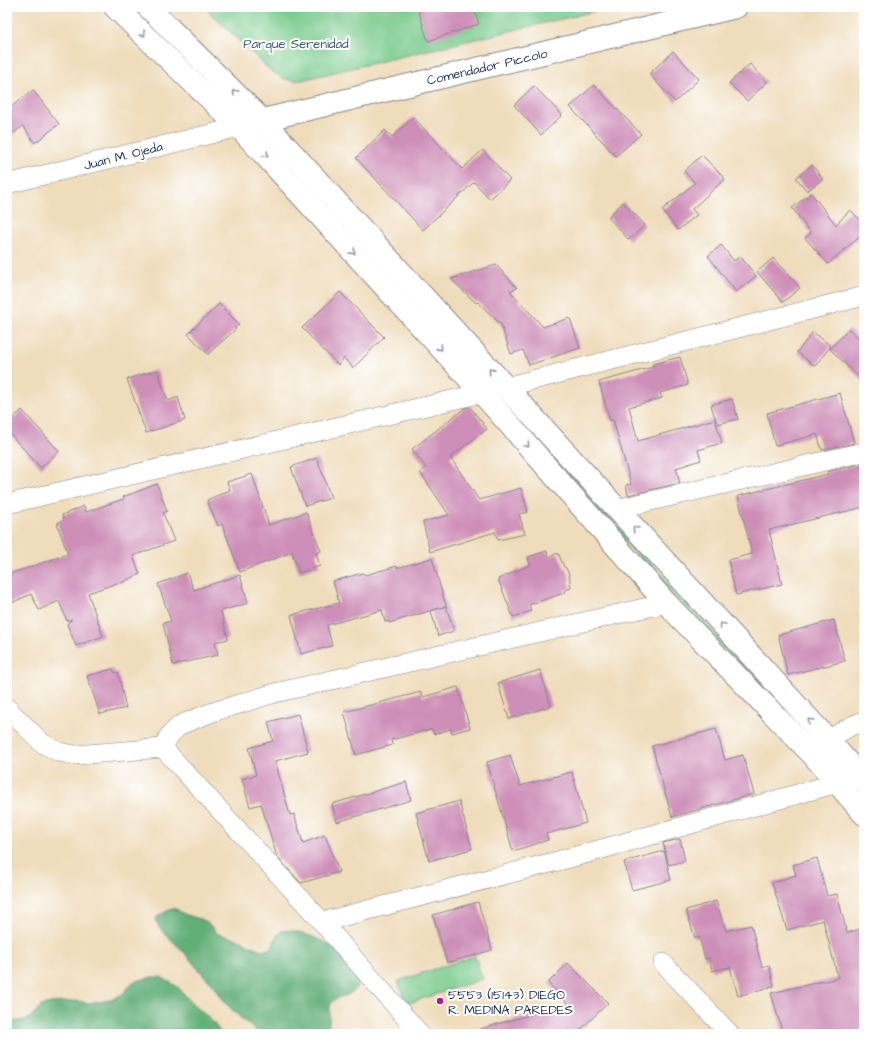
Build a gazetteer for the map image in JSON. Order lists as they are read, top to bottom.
{
  "streets": {
    "main road": ["Comendador Piccolo"],
    "street": ["Juan M. Ojeda"]
  },
  "crossings": [
    ["Comendador Piccolo", "Juan M. Ojeda"]
  ],
  "parks": ["Parque Serenidad"],
  "places": ["5553 (15143) DIEGO R. MEDINA PAREDES"]
}
